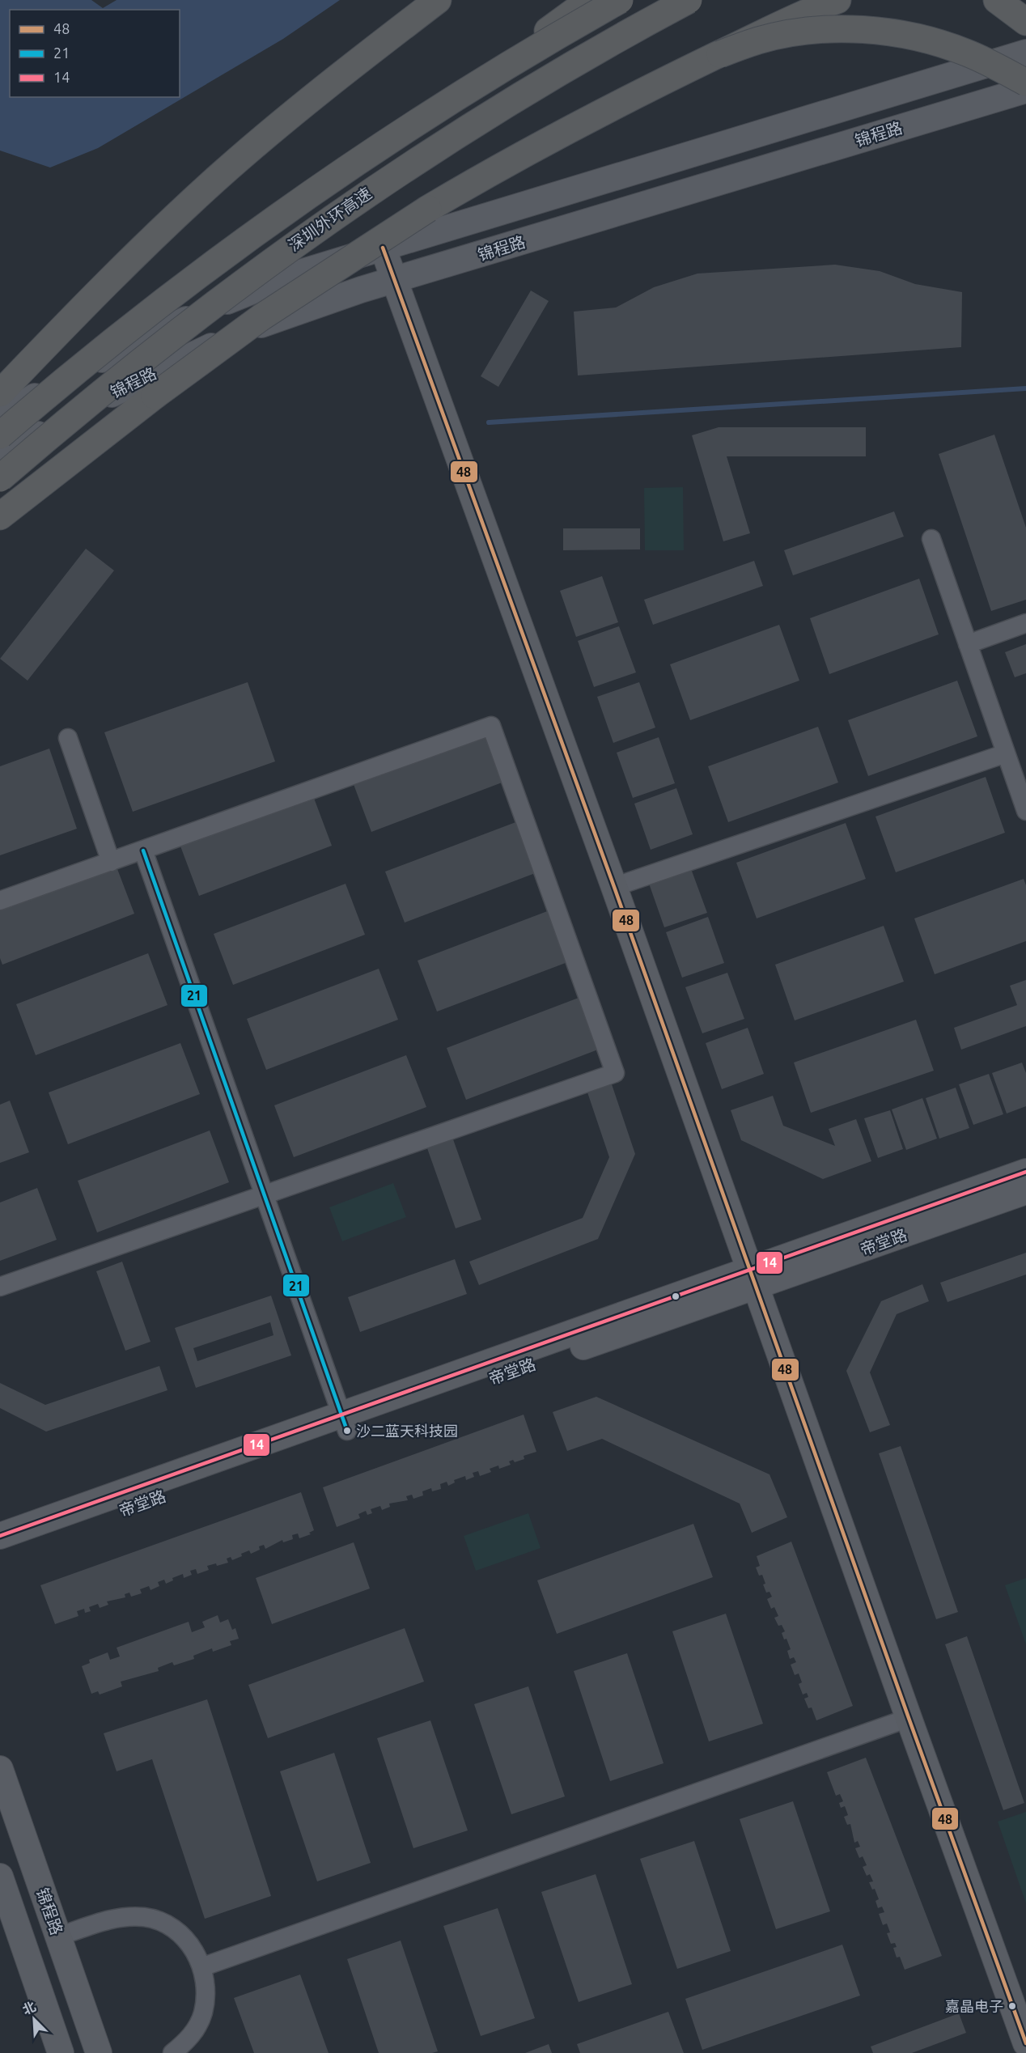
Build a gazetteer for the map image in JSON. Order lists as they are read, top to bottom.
{
  "streets": {
    "highway": ["深圳外环高速"],
    "street": ["锦程路", "帝堂路"]
  },
  "places": ["沙二蓝天科技园", "嘉晶电子"],
  "lines": ["transit line 48", "transit line 21", "transit line 14"],
  "legend": ["48", "21", "14"],
  "north": "top left"
}
